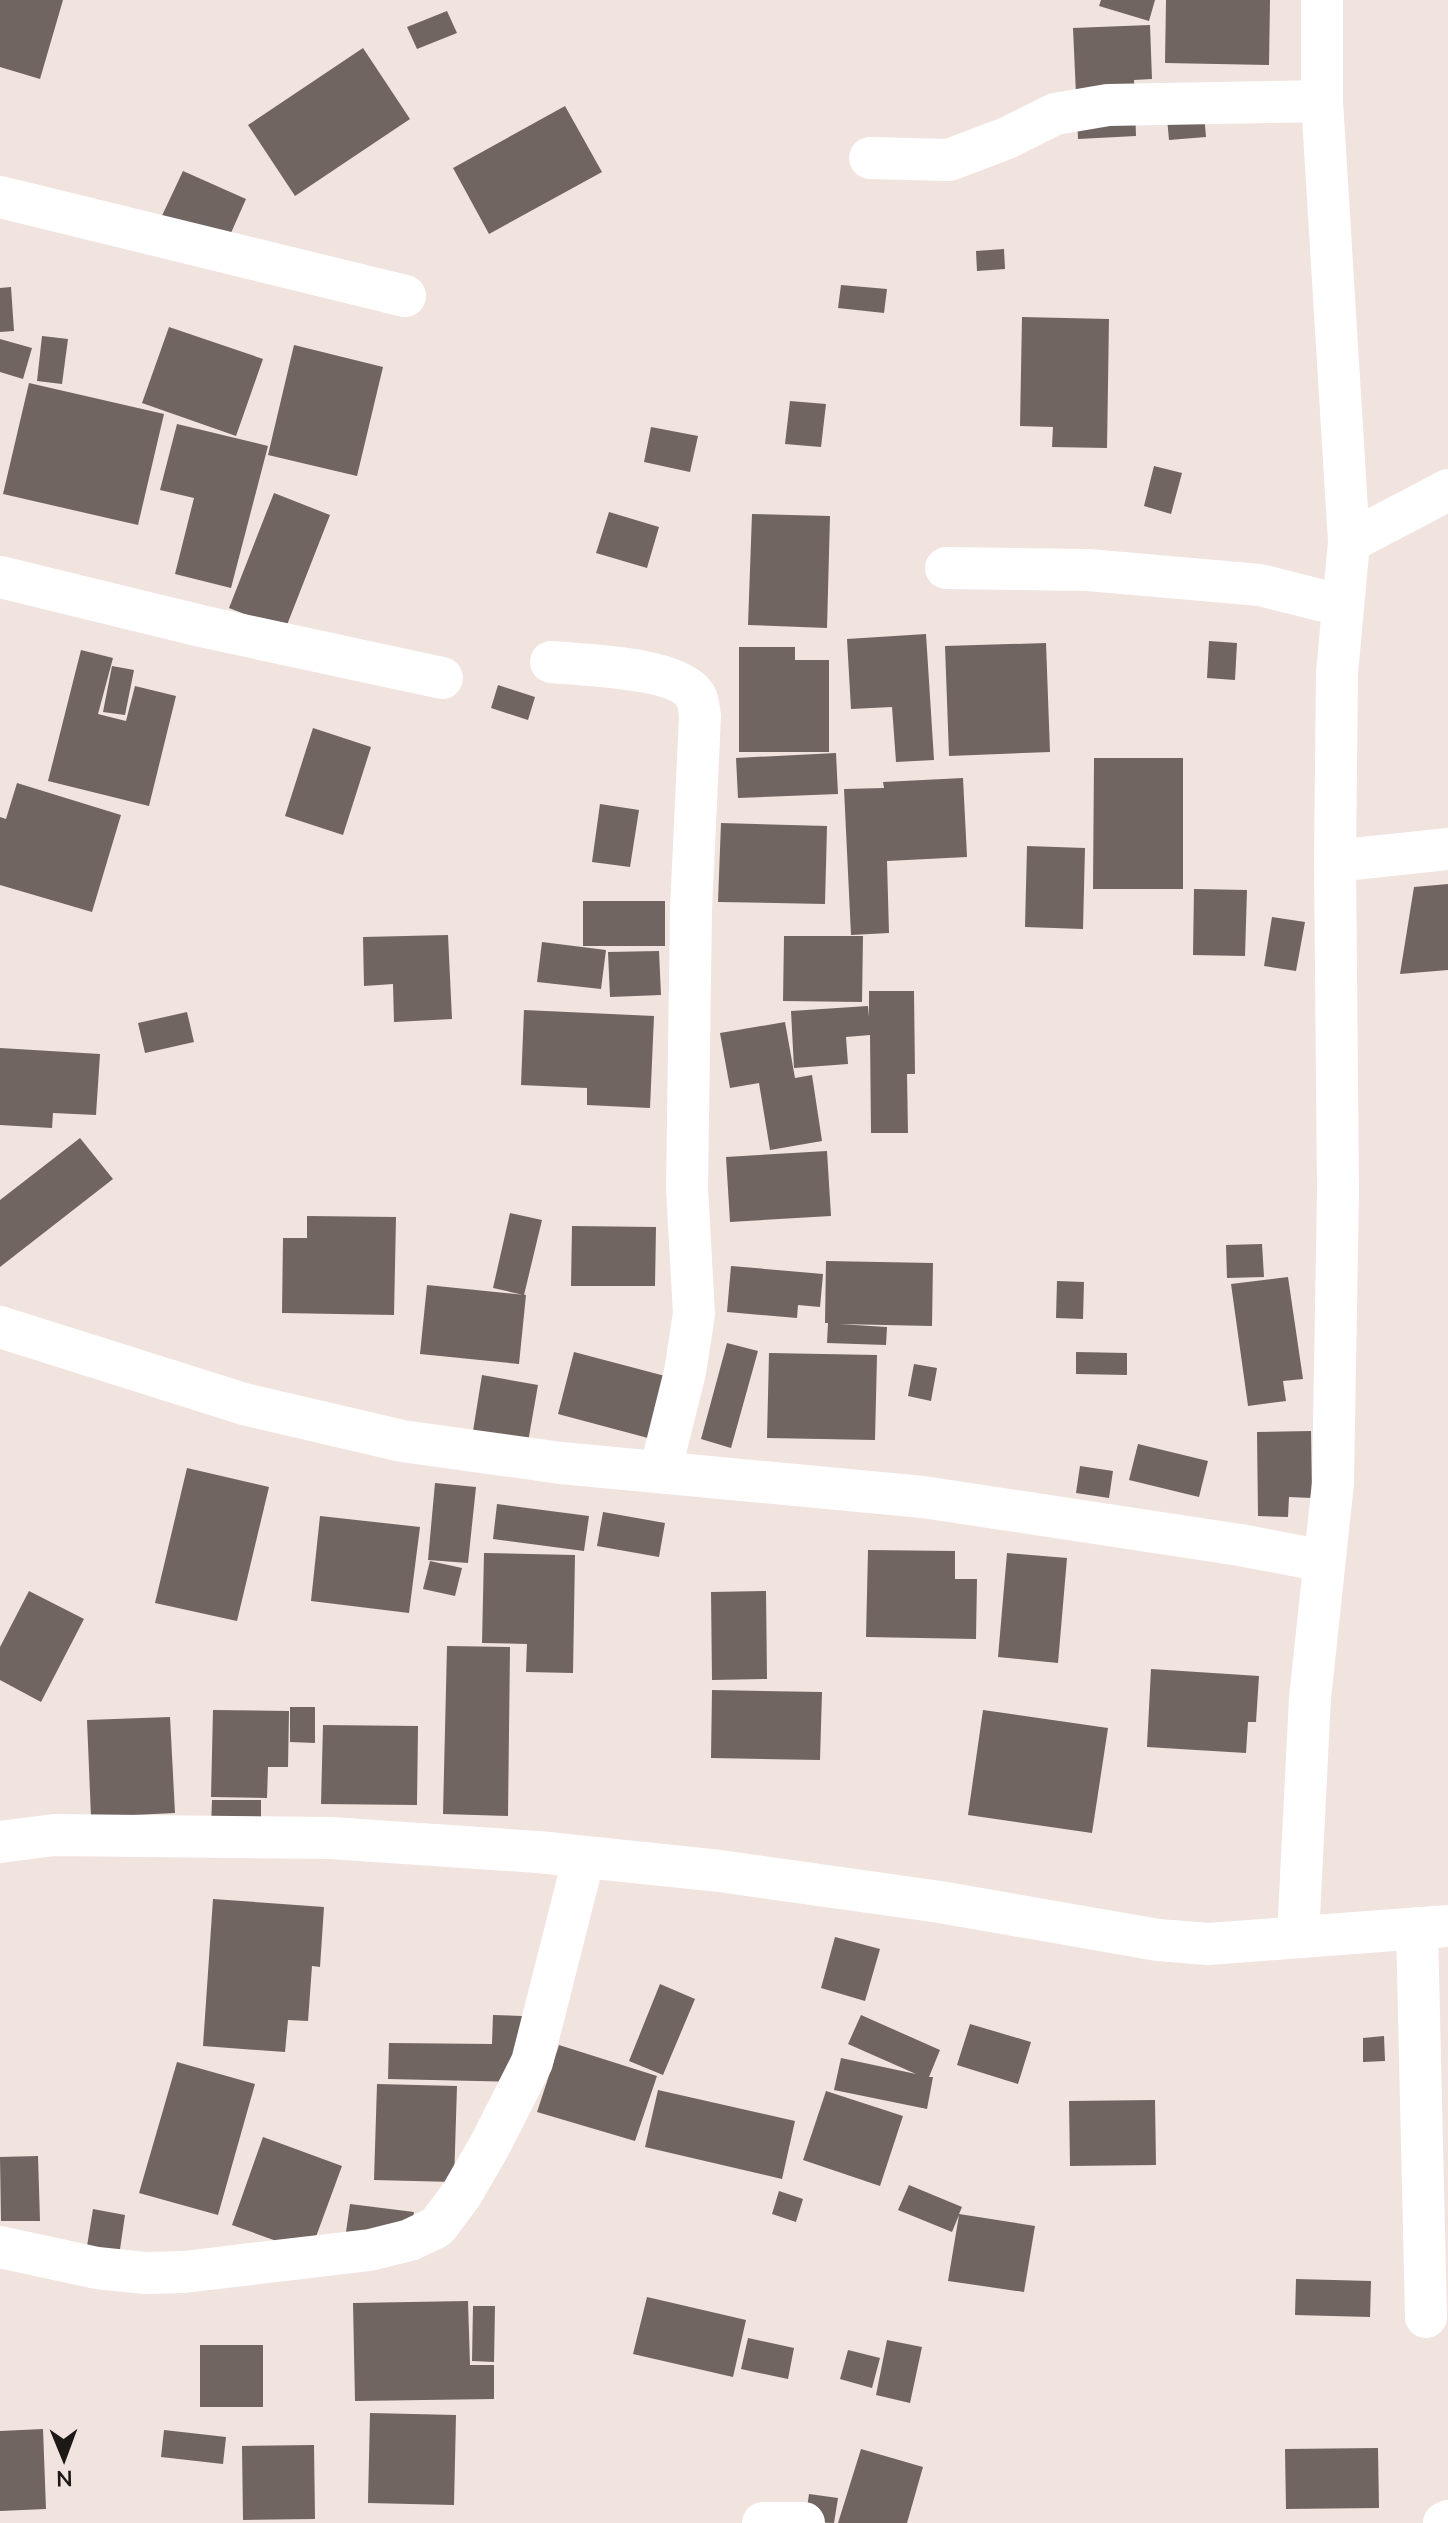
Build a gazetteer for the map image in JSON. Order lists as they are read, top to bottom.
{
  "north": "bottom"
}
